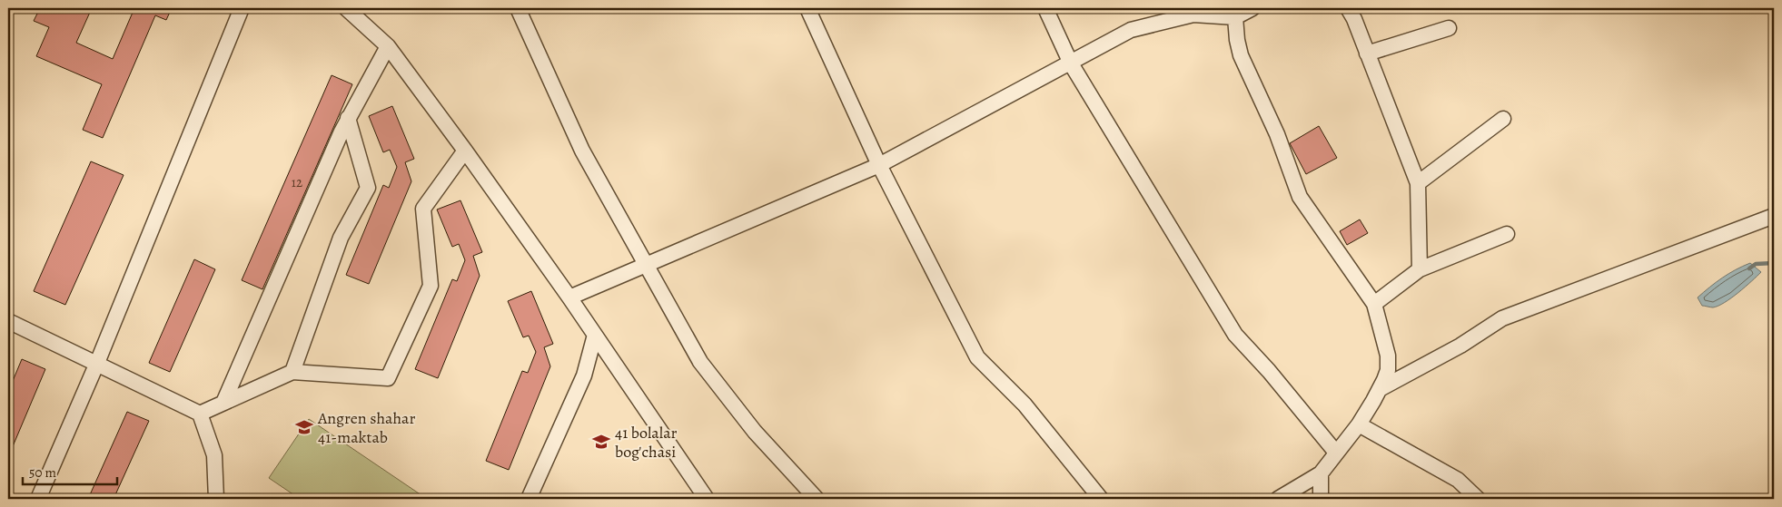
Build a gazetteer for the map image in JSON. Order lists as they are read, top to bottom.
{
  "places": {
    "school or university": ["Angren shahar 41-maktab", "41 bolalar bog'chasi"]
  },
  "house_numbers": ["12"],
  "scale_bar": "50 m"
}
